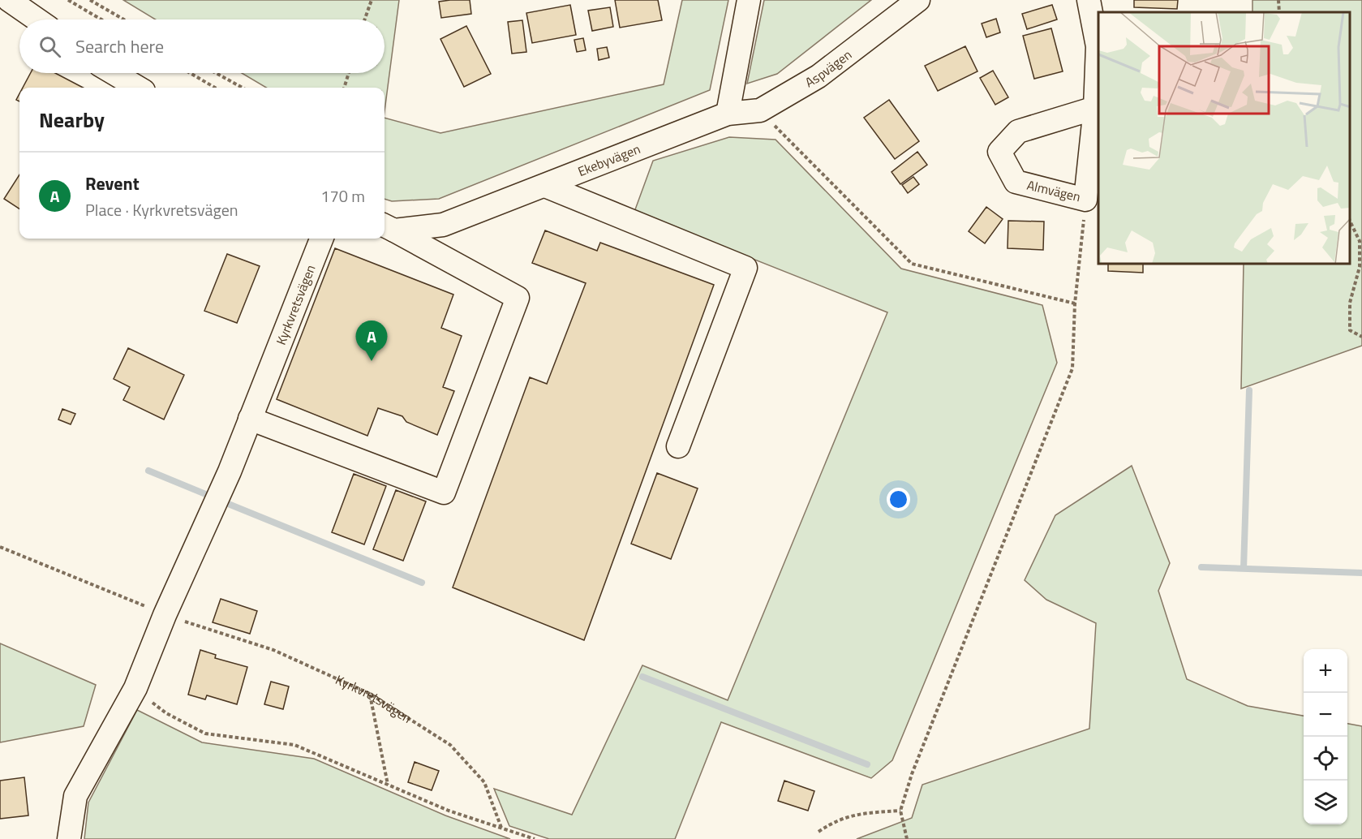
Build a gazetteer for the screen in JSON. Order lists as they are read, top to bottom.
{
  "streets": {
    "street": [
      "Aspvägen",
      "Ekebyvägen",
      "Almvägen",
      "Kyrkvretsvägen"
    ]
  },
  "crossings": [
    ["Aspvägen", "Ekebyvägen"]
  ],
  "page": {
    "search": "Search here",
    "heading": "Nearby",
    "list": [
      {
        "mark": "A",
        "name": "Revent",
        "note": "Place · Kyrkvretsvägen",
        "value": "170 m"
      }
    ],
    "pins": "A",
    "map_buttons": ["+", "−"]
  }
}
